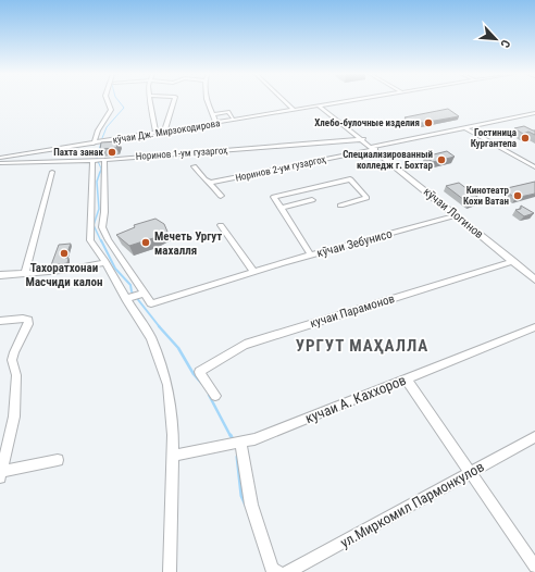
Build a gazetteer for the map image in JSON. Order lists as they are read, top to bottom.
{
  "streets": {
    "street": [
      "кӯчаи Дж. Мирзокодирова",
      "Норинов 1-ум гузаргоҳ",
      "Норинов 2-ум гузаргоҳ",
      "кӯчаи Логинов",
      "кӯчаи Зебунисо",
      "кучаи Парамонов",
      "кучаи А. Каххоров",
      "ул.Миркомил Пармонкулов"
    ]
  },
  "crossings": [
    ["Норинов 1-ум гузаргоҳ", "кӯчаи Логинов"],
    ["Норинов 2-ум гузаргоҳ", "кӯчаи Логинов"],
    ["кӯчаи Логинов", "кӯчаи Зебунисо"],
    ["кӯчаи Логинов", "кучаи Парамонов"]
  ],
  "districts": ["УРГУТ МАҲАЛЛА"],
  "places": [
    "Хлебо-булочные изделия",
    "Гостиница Кургантепа",
    "Пахта занак",
    "Специализированный колледж г. Бохтар",
    "Кинотеатр Кохи Ватан",
    "Мечеть Ургут махалля",
    "Тахоратхонаи Масчиди калон"
  ],
  "north": "bottom right"
}
